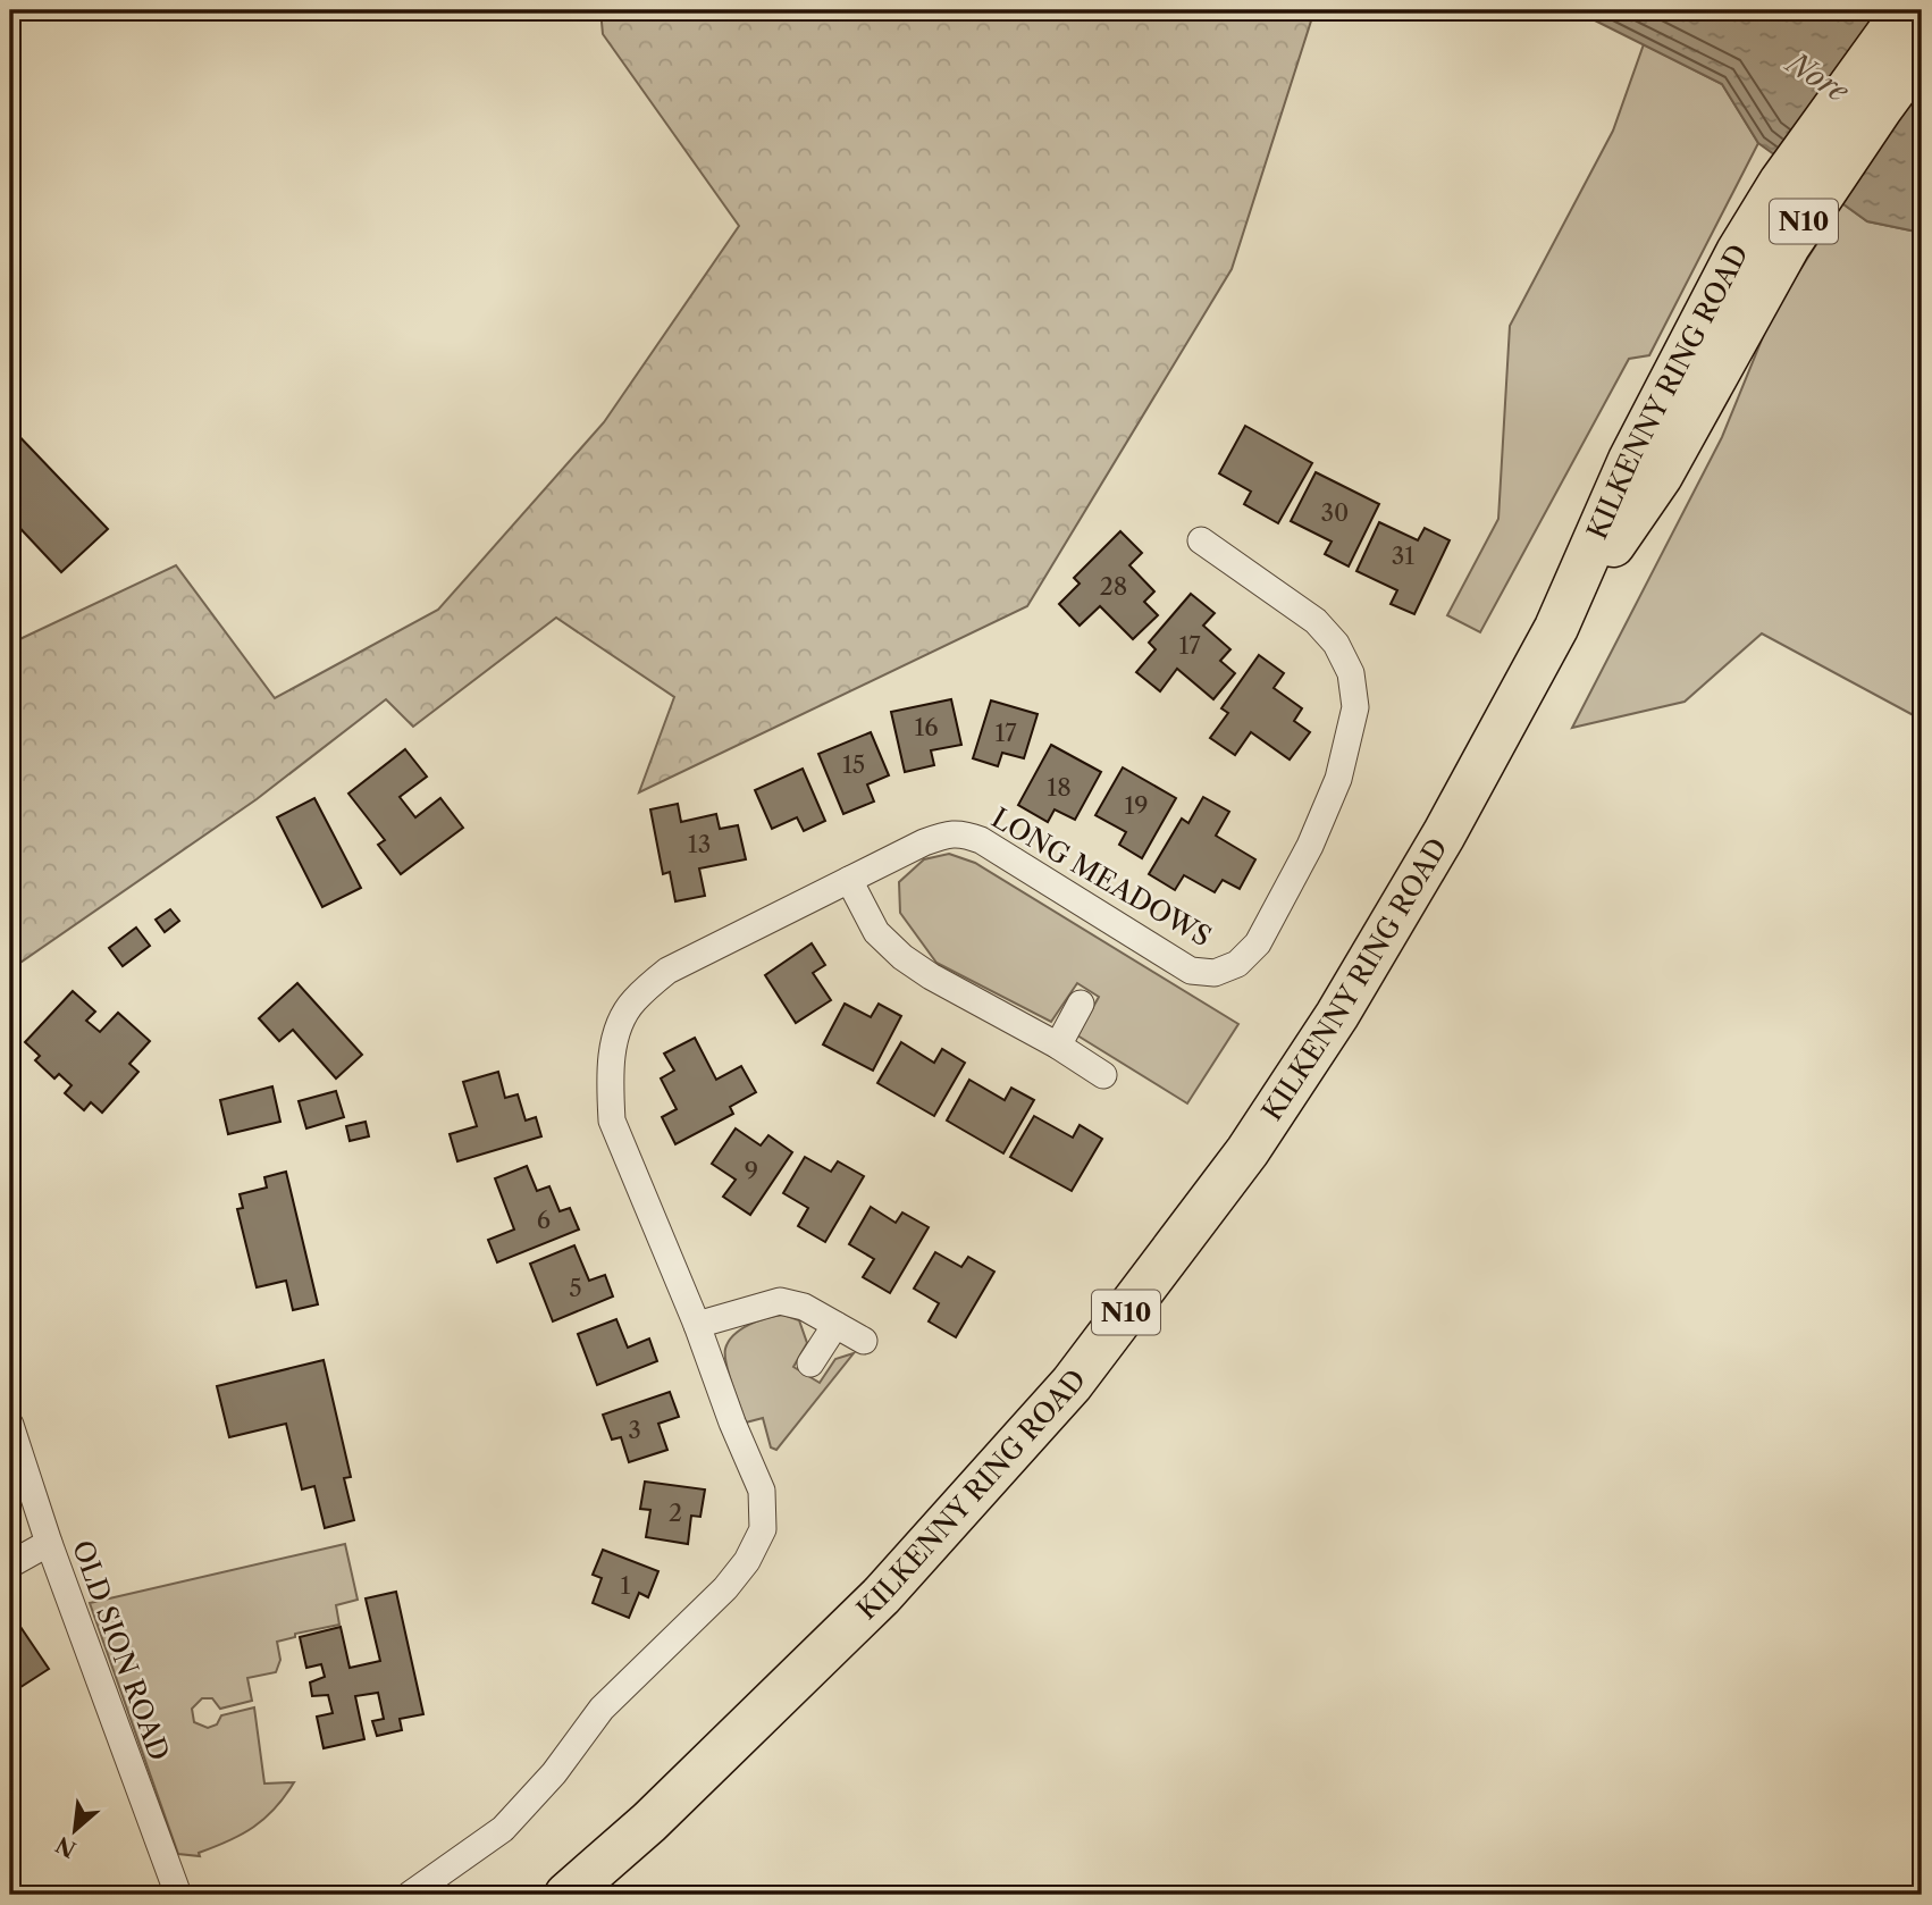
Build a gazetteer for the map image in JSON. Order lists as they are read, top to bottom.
{
  "streets": {
    "highway": ["N10", "KILKENNY RING ROAD"],
    "street": ["LONG MEADOWS", "OLD SION ROAD"]
  },
  "water": ["Nore"],
  "house_numbers": [
    "30",
    "31",
    "28",
    "17",
    "16",
    "17",
    "15",
    "18",
    "19",
    "13",
    "9",
    "6",
    "5",
    "3",
    "2",
    "1"
  ],
  "north": "bottom left"
}
